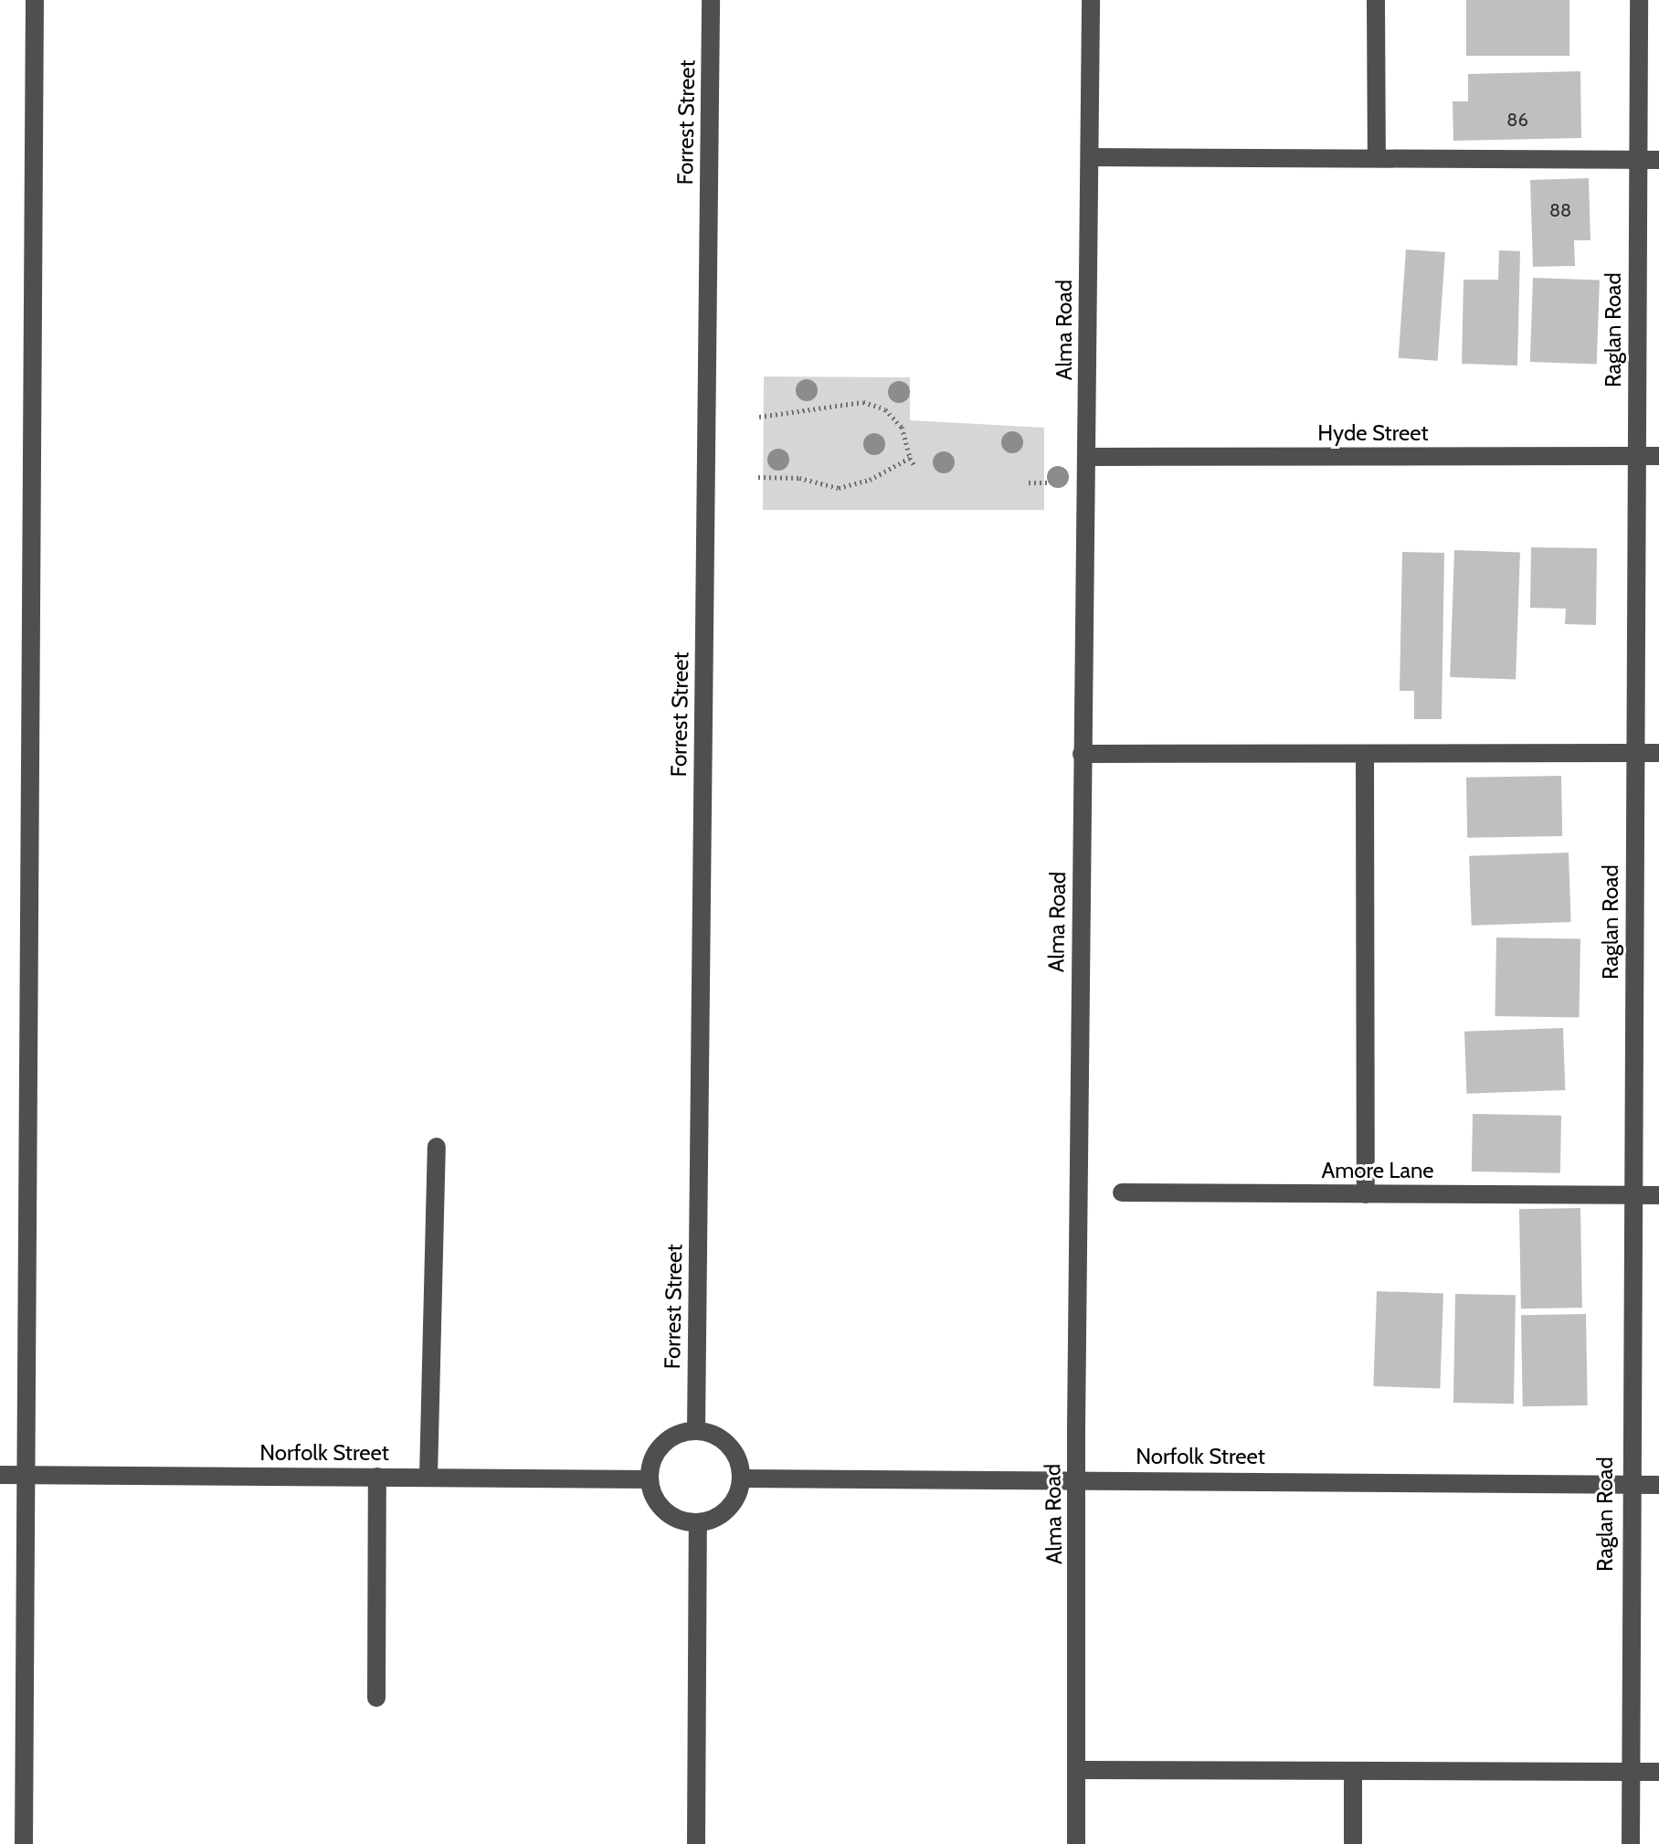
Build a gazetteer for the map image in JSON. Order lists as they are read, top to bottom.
{
  "streets": {
    "street": [
      "Forrest Street",
      "Alma Road",
      "Raglan Road",
      "Hyde Street",
      "Amore Lane",
      "Norfolk Street"
    ]
  },
  "crossings": [
    ["Forrest Street", "Norfolk Street"],
    ["Alma Road", "Hyde Street"],
    ["Alma Road", "Norfolk Street"],
    ["Raglan Road", "Hyde Street"],
    ["Raglan Road", "Amore Lane"],
    ["Raglan Road", "Norfolk Street"]
  ],
  "house_numbers": ["86", "88"]
}
